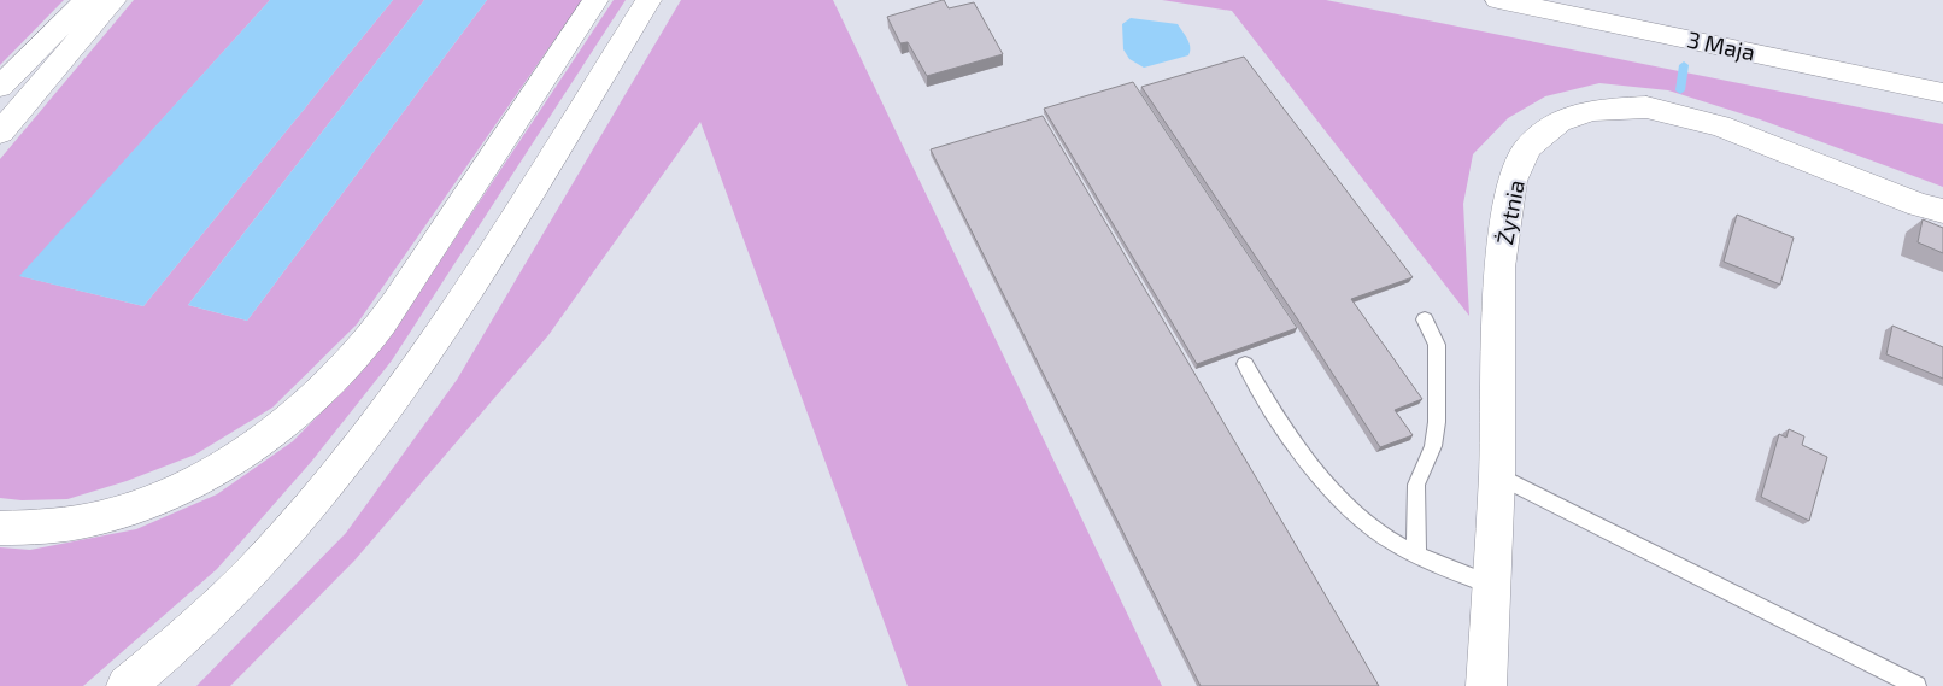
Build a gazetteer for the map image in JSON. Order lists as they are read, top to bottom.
{
  "streets": {
    "main road": ["3 Maja", "Żytnia"]
  }
}
